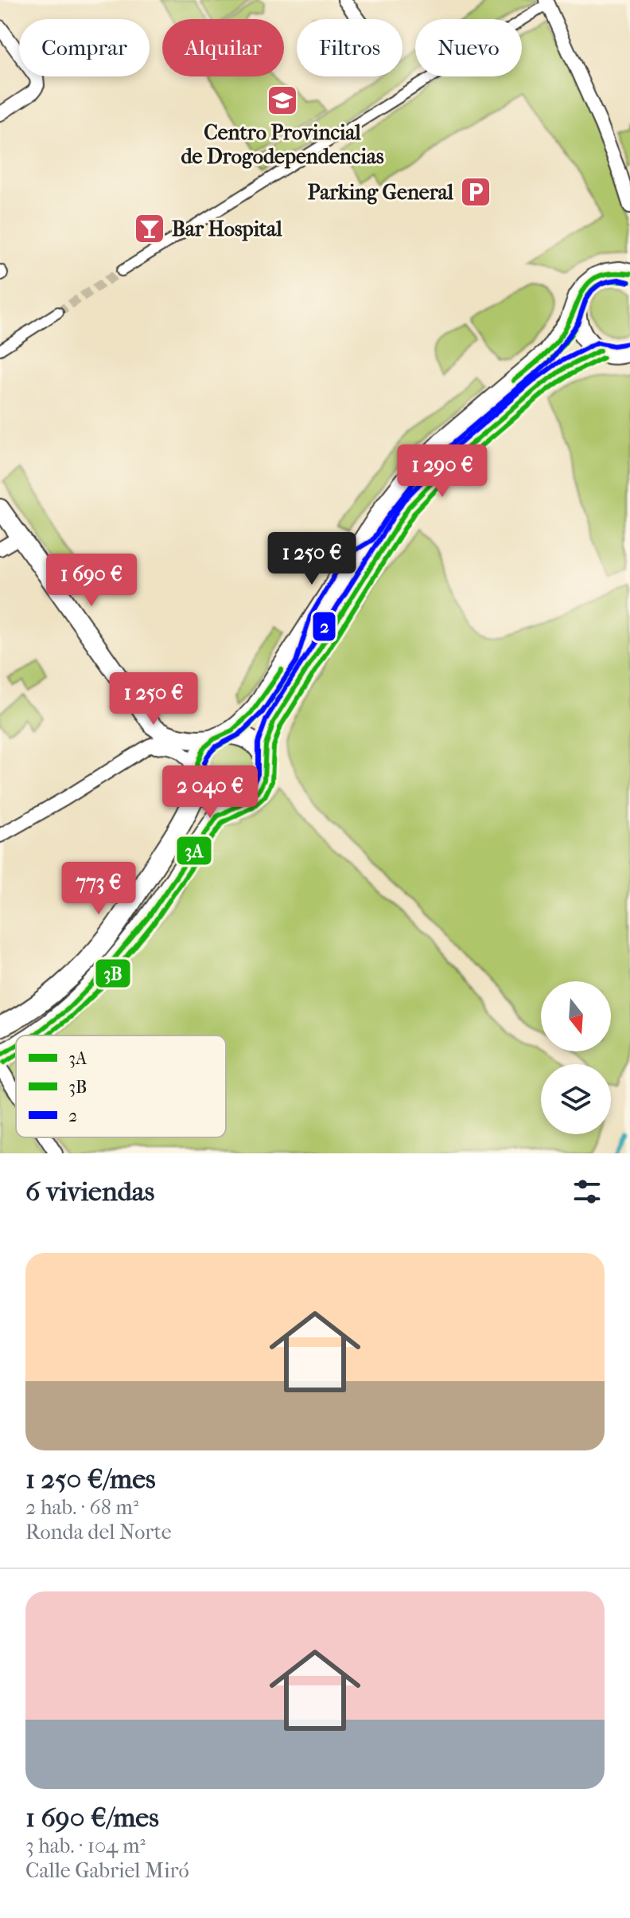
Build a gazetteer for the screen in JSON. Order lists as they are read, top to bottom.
{
  "places": {
    "school or university": ["Centro Provincial de Drogodependencias"],
    "parking": ["Parking General"],
    "bar": ["Bar Hospital"]
  },
  "lines": ["transit line 3A", "transit line 2", "transit line 3B"],
  "legend": ["3A", "3B", "2"],
  "north": "bottom",
  "page": {
    "chip": [
      "Comprar",
      "Alquilar",
      "Filtros",
      "Nuevo"
    ],
    "price": [
      "1 290 €",
      "1 250 €",
      "1 690 €",
      "1 250 €",
      "2 040 €",
      "773 €"
    ],
    "heading": "6 viviendas",
    "list": [
      {
        "name": "1 250 €/mes",
        "note": "2 hab. · 68 m² · Ronda del Norte"
      },
      {
        "name": "1 690 €/mes",
        "note": "3 hab. · 104 m² · Calle Gabriel Miró"
      }
    ]
  }
}
